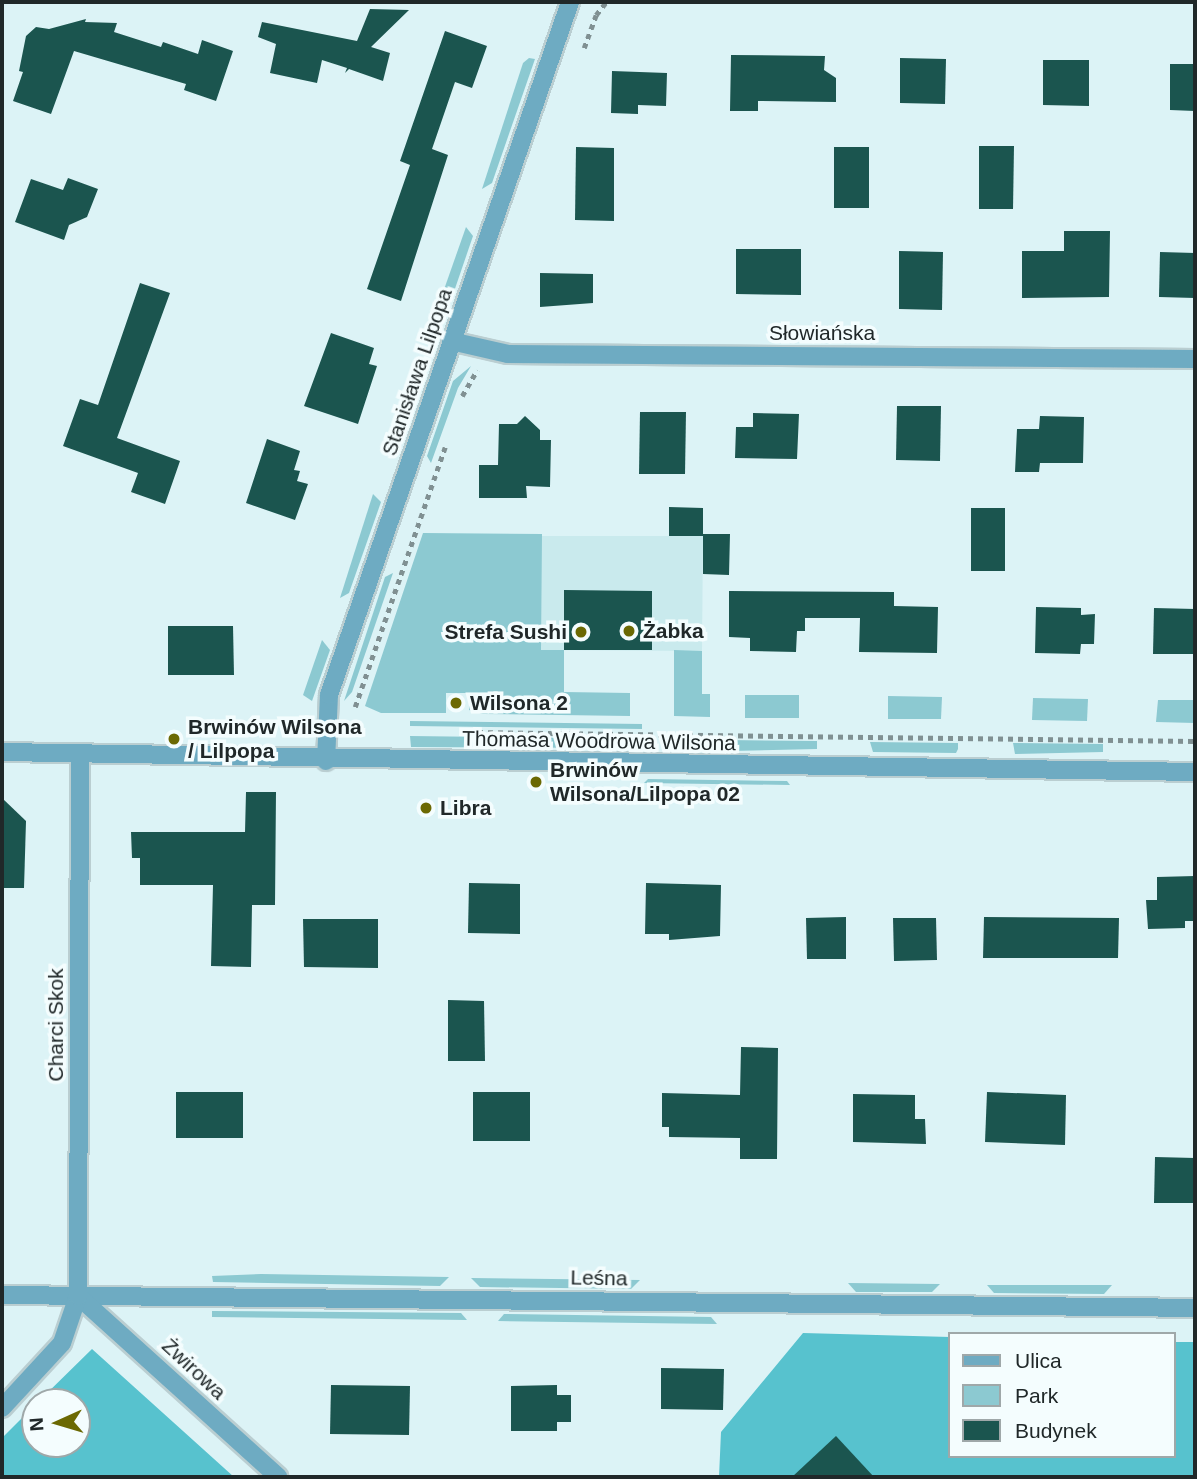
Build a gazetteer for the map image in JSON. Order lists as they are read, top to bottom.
{
  "streets": {
    "street": [
      "Słowiańska",
      "Stanisława Lilpopa",
      "Thomasa Woodrowa Wilsona",
      "Charci Skok",
      "Leśna",
      "Żwirowa"
    ]
  },
  "crossings": [
    ["Słowiańska", "Stanisława Lilpopa"],
    ["Stanisława Lilpopa", "Thomasa Woodrowa Wilsona"],
    ["Thomasa Woodrowa Wilsona", "Charci Skok"],
    ["Charci Skok", "Leśna"],
    ["Charci Skok", "Żwirowa"],
    ["Leśna", "Żwirowa"]
  ],
  "places": [
    "Żabka",
    "Strefa Sushi",
    "Wilsona 2",
    "Brwinów Wilsona / Lilpopa",
    "Brwinów Wilsona/Lilpopa 02",
    "Libra"
  ],
  "legend": ["Ulica", "Park", "Budynek"],
  "north": "left"
}
